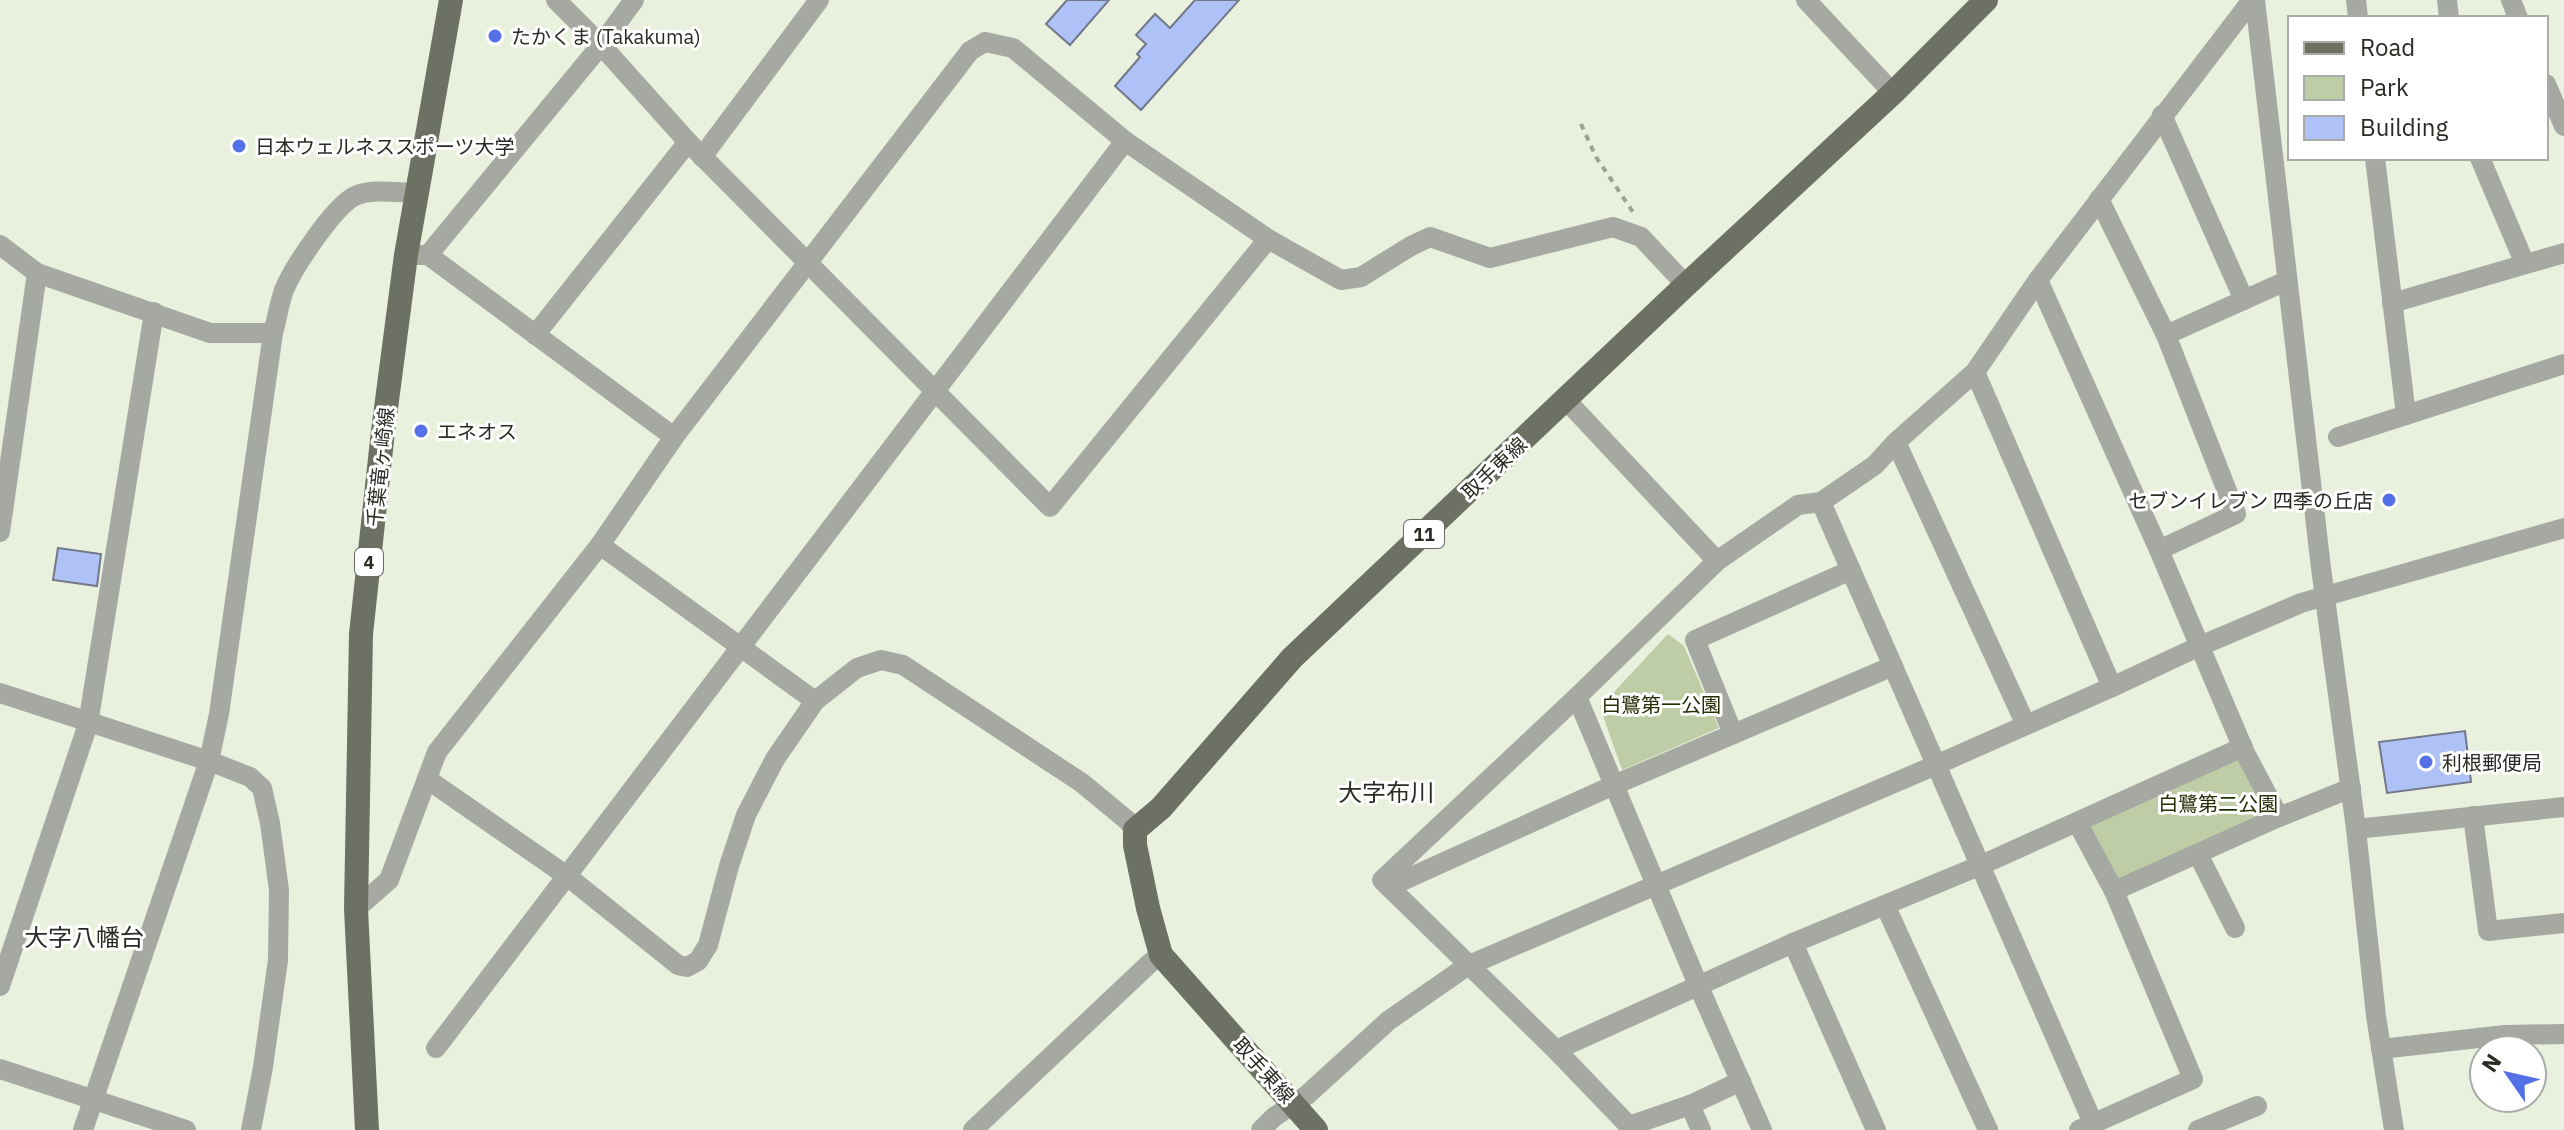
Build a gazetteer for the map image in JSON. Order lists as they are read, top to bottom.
{
  "streets": {
    "main road": [
      "千葉竜ヶ崎線",
      "取手東線",
      "11",
      "4"
    ]
  },
  "districts": ["大字布川", "大字八幡台"],
  "parks": ["白鷺第一公園", "白鷺第二公園"],
  "places": [
    "たかくま (Takakuma)",
    "日本ウェルネススポーツ大学",
    "エネオス",
    "セブンイレブン 四季の丘店",
    "利根郵便局"
  ],
  "legend": ["Road", "Park", "Building"],
  "north": "top left"
}
